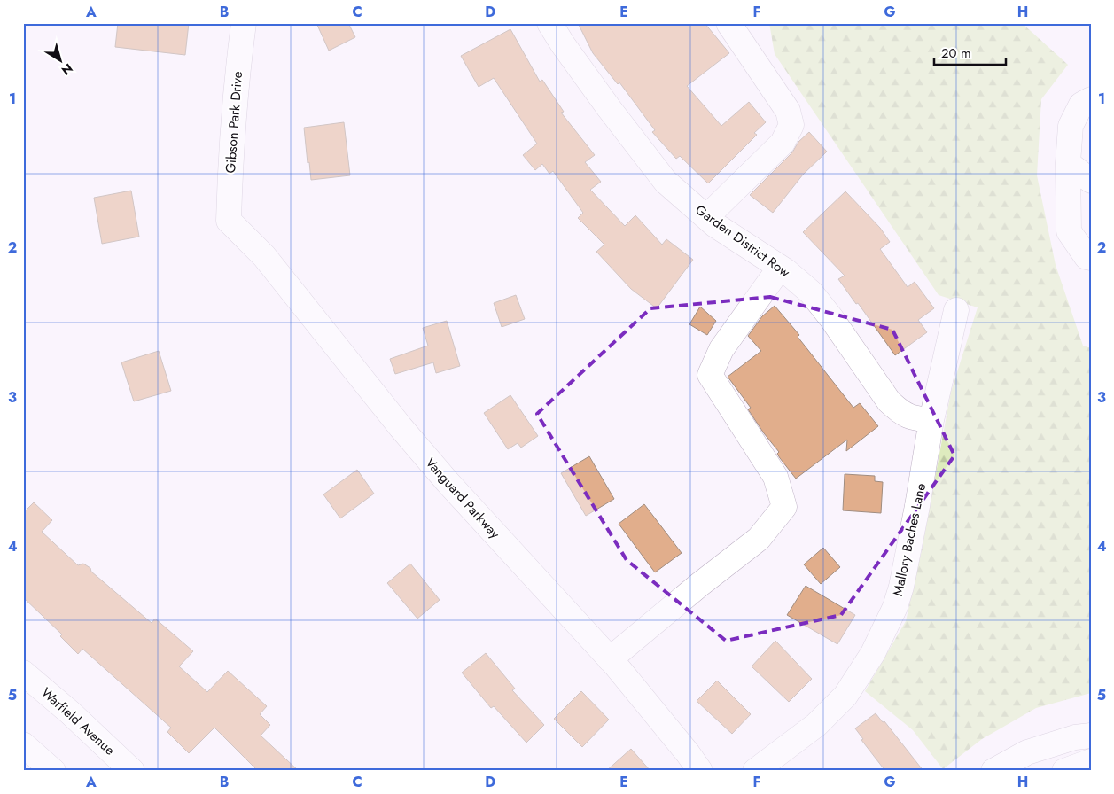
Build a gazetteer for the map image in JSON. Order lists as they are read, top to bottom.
{
  "streets": {
    "street": [
      "Gibson Park Drive",
      "Garden District Row",
      "Vanguard Parkway",
      "Mallory Baches Lane",
      "Warfield Avenue"
    ]
  },
  "crossings": [
    ["Gibson Park Drive", "Vanguard Parkway"],
    ["Garden District Row", "Mallory Baches Lane"]
  ],
  "scale_bar": "20 m",
  "north": "bottom right",
  "grid": {
    "columns": [
      "A",
      "B",
      "C",
      "D",
      "E",
      "F",
      "G",
      "H"
    ],
    "rows": [
      "1",
      "2",
      "3",
      "4",
      "5"
    ]
  }
}
